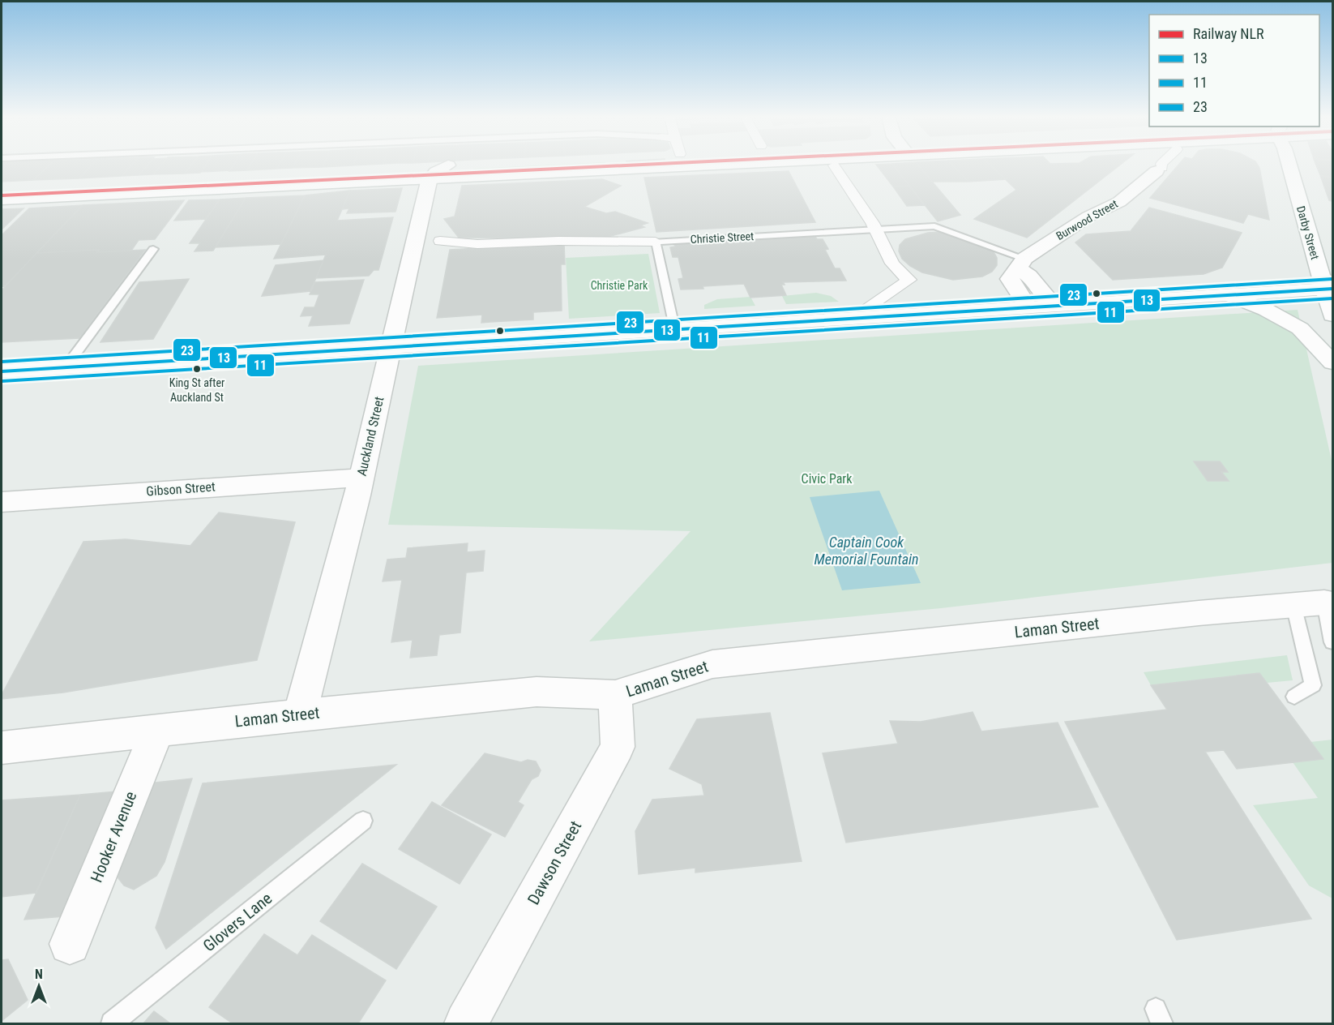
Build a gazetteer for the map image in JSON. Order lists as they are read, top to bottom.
{
  "streets": {
    "main road": [
      "Burwood Street",
      "Darby Street",
      "Auckland Street",
      "Gibson Street",
      "Laman Street",
      "Hooker Avenue",
      "Dawson Street"
    ],
    "lane": ["Christie Street", "Glovers Lane"]
  },
  "crossings": [
    ["Burwood Street", "Christie Street"],
    ["Auckland Street", "Gibson Street"],
    ["Auckland Street", "Laman Street"],
    ["Laman Street", "Hooker Avenue"],
    ["Laman Street", "Dawson Street"]
  ],
  "water": ["Captain Cook Memorial Fountain"],
  "parks": ["Christie Park", "Civic Park"],
  "places": ["King St after Auckland St"],
  "lines": [
    "rail line NLR",
    "transit line 23",
    "transit line 13",
    "transit line 11"
  ],
  "legend": [
    "Railway NLR",
    "13",
    "11",
    "23"
  ],
  "north": "top"
}
